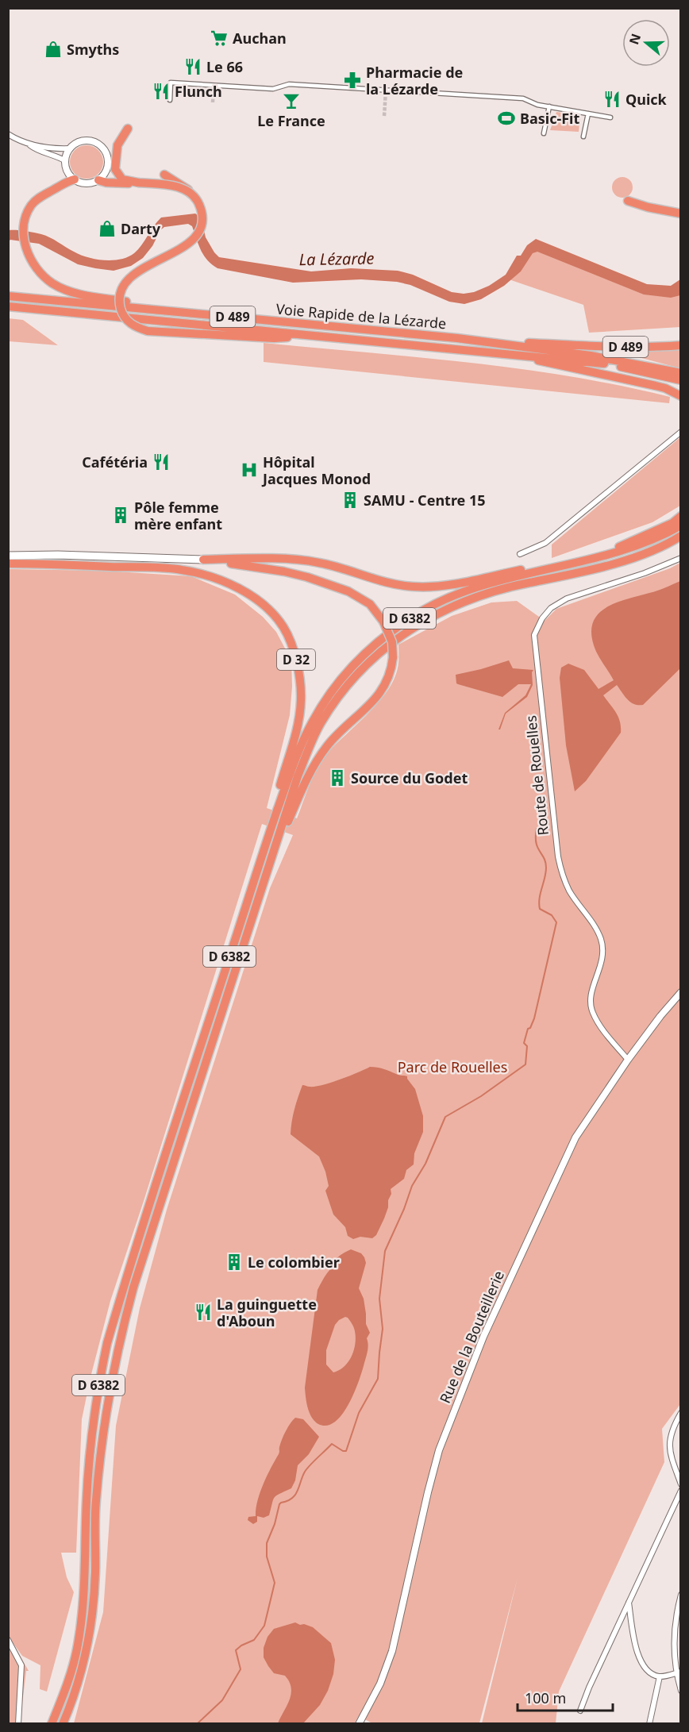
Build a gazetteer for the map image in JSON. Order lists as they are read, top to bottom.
{
  "streets": {
    "highway": [
      "Voie Rapide de la Lézarde",
      "D 489",
      "D 6382",
      "D 32"
    ],
    "street": ["Route de Rouelles", "Rue de la Bouteillerie"]
  },
  "crossings": [
    ["Voie Rapide de la Lézarde", "D 489"],
    ["D 6382", "D 32"],
    ["Route de Rouelles", "Rue de la Bouteillerie"]
  ],
  "water": ["La Lézarde"],
  "parks": ["Parc de Rouelles"],
  "places": {
    "supermarket": ["Auchan"],
    "shop": ["Smyths", "Darty"],
    "restaurant": [
      "Le 66",
      "Flunch",
      "Quick",
      "Cafétéria",
      "La guinguette d'Aboun"
    ],
    "pharmacy": ["Pharmacie de la Lézarde"],
    "bar": ["Le France"],
    "sports": ["Basic-Fit"],
    "hospital": ["Hôpital Jacques Monod"],
    "building": [
      "SAMU - Centre 15",
      "Pôle femme mère enfant",
      "Source du Godet",
      "Le colombier"
    ]
  },
  "scale_bar": "100 m",
  "north": "left"
}
